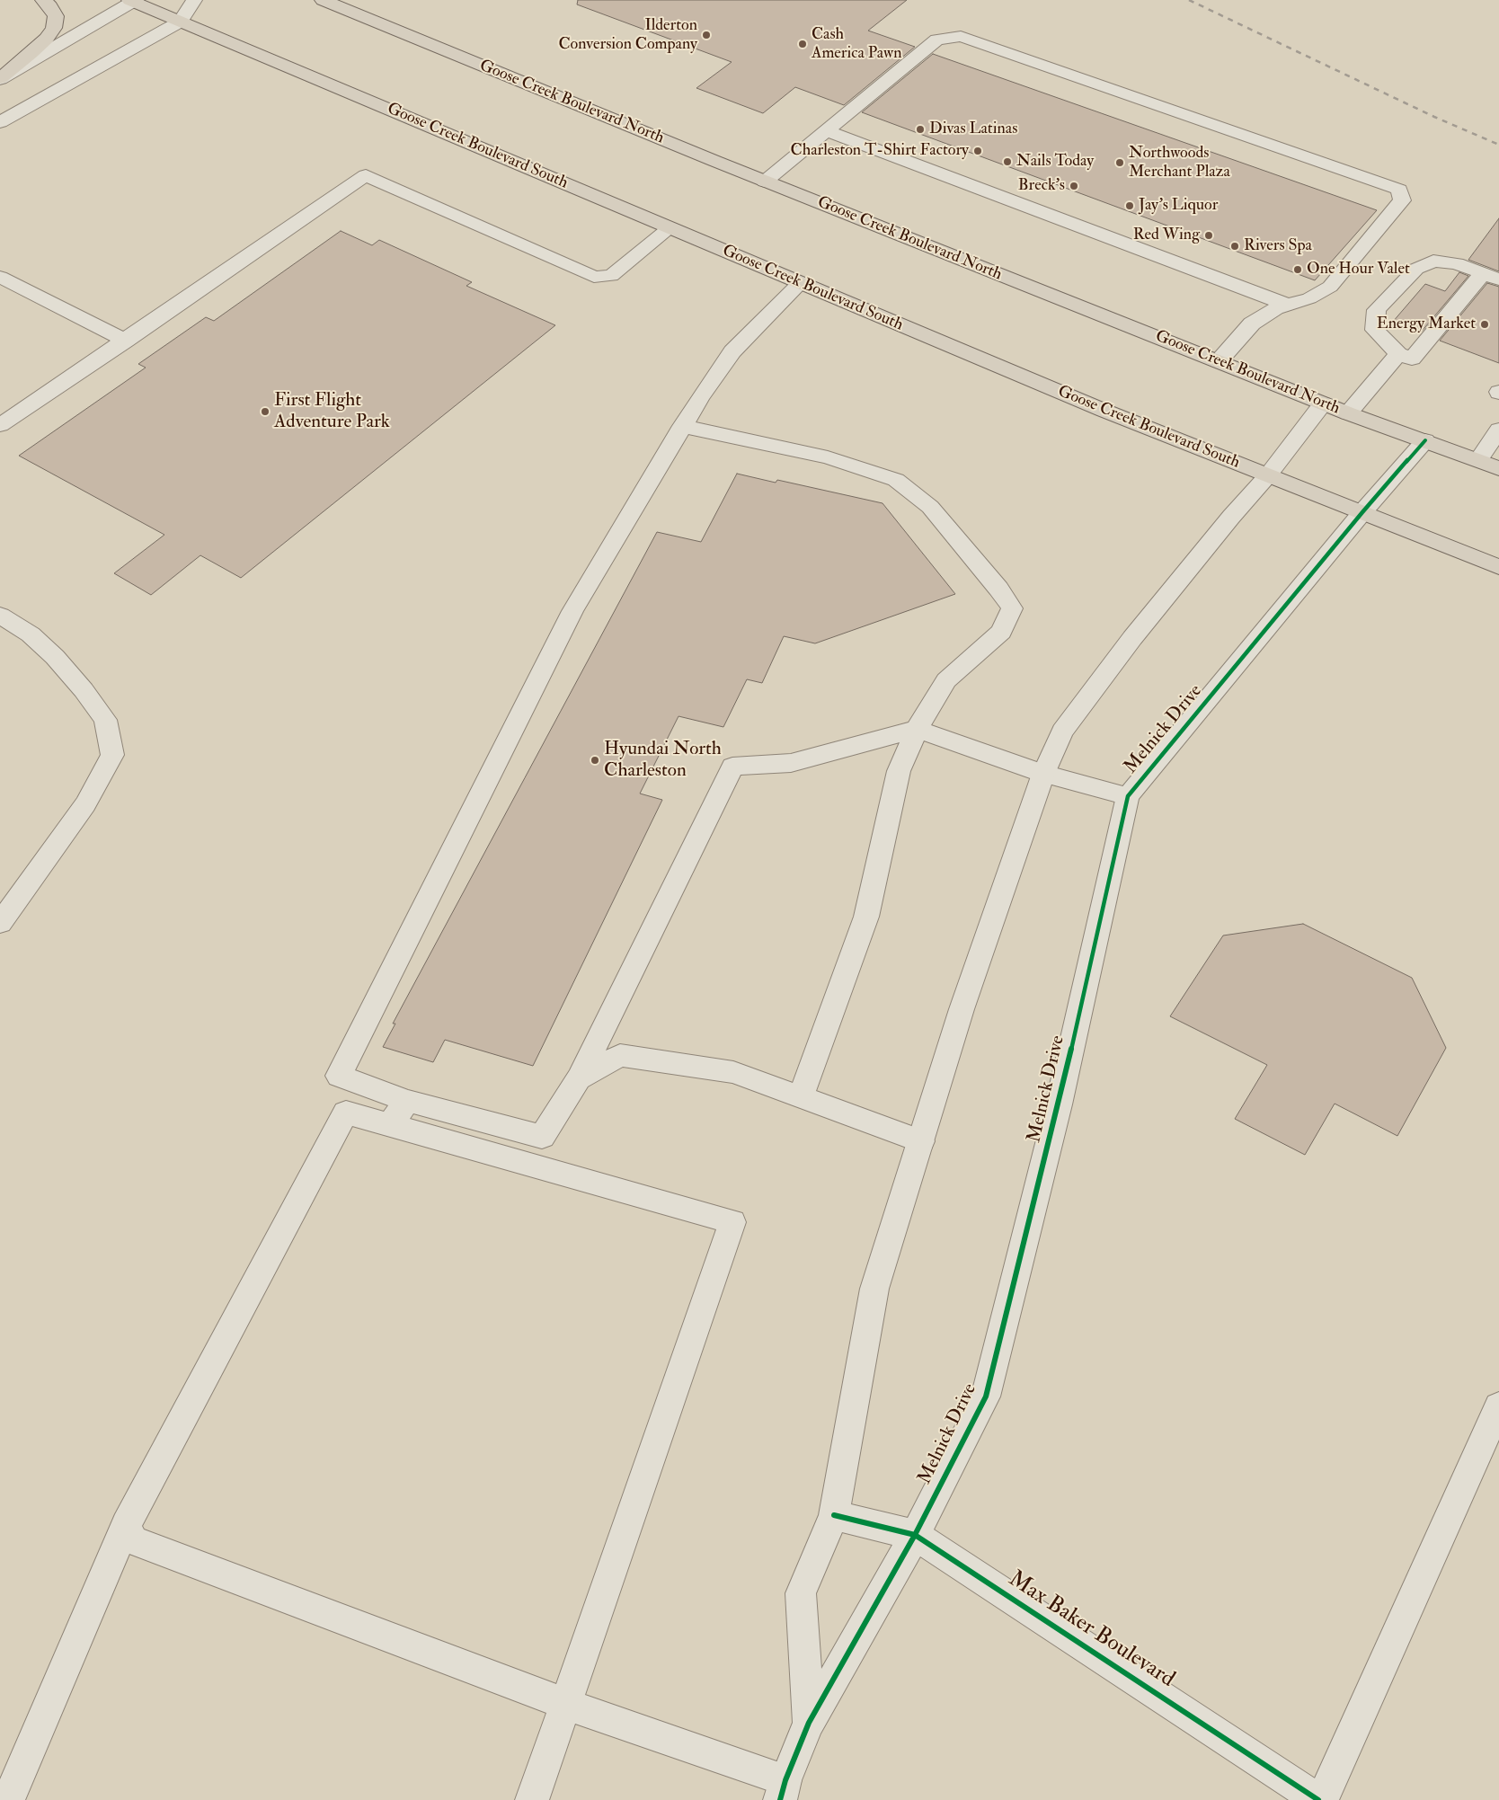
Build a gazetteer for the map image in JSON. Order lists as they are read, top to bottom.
{
  "streets": {
    "highway": ["Goose Creek Boulevard North", "Goose Creek Boulevard South"],
    "street": ["Melnick Drive", "Max Baker Boulevard"]
  },
  "crossings": [
    ["Goose Creek Boulevard North", "Melnick Drive"],
    ["Goose Creek Boulevard South", "Melnick Drive"],
    ["Melnick Drive", "Max Baker Boulevard"]
  ],
  "places": [
    "Ilderton Conversion Company",
    "Cash America Pawn",
    "Divas Latinas",
    "Charleston T-Shirt Factory",
    "Nails Today",
    "Northwoods Merchant Plaza",
    "Breck's",
    "Jay's Liquor",
    "Red Wing",
    "Rivers Spa",
    "One Hour Valet",
    "Energy Market",
    "First Flight Adventure Park",
    "Hyundai North Charleston"
  ]
}
